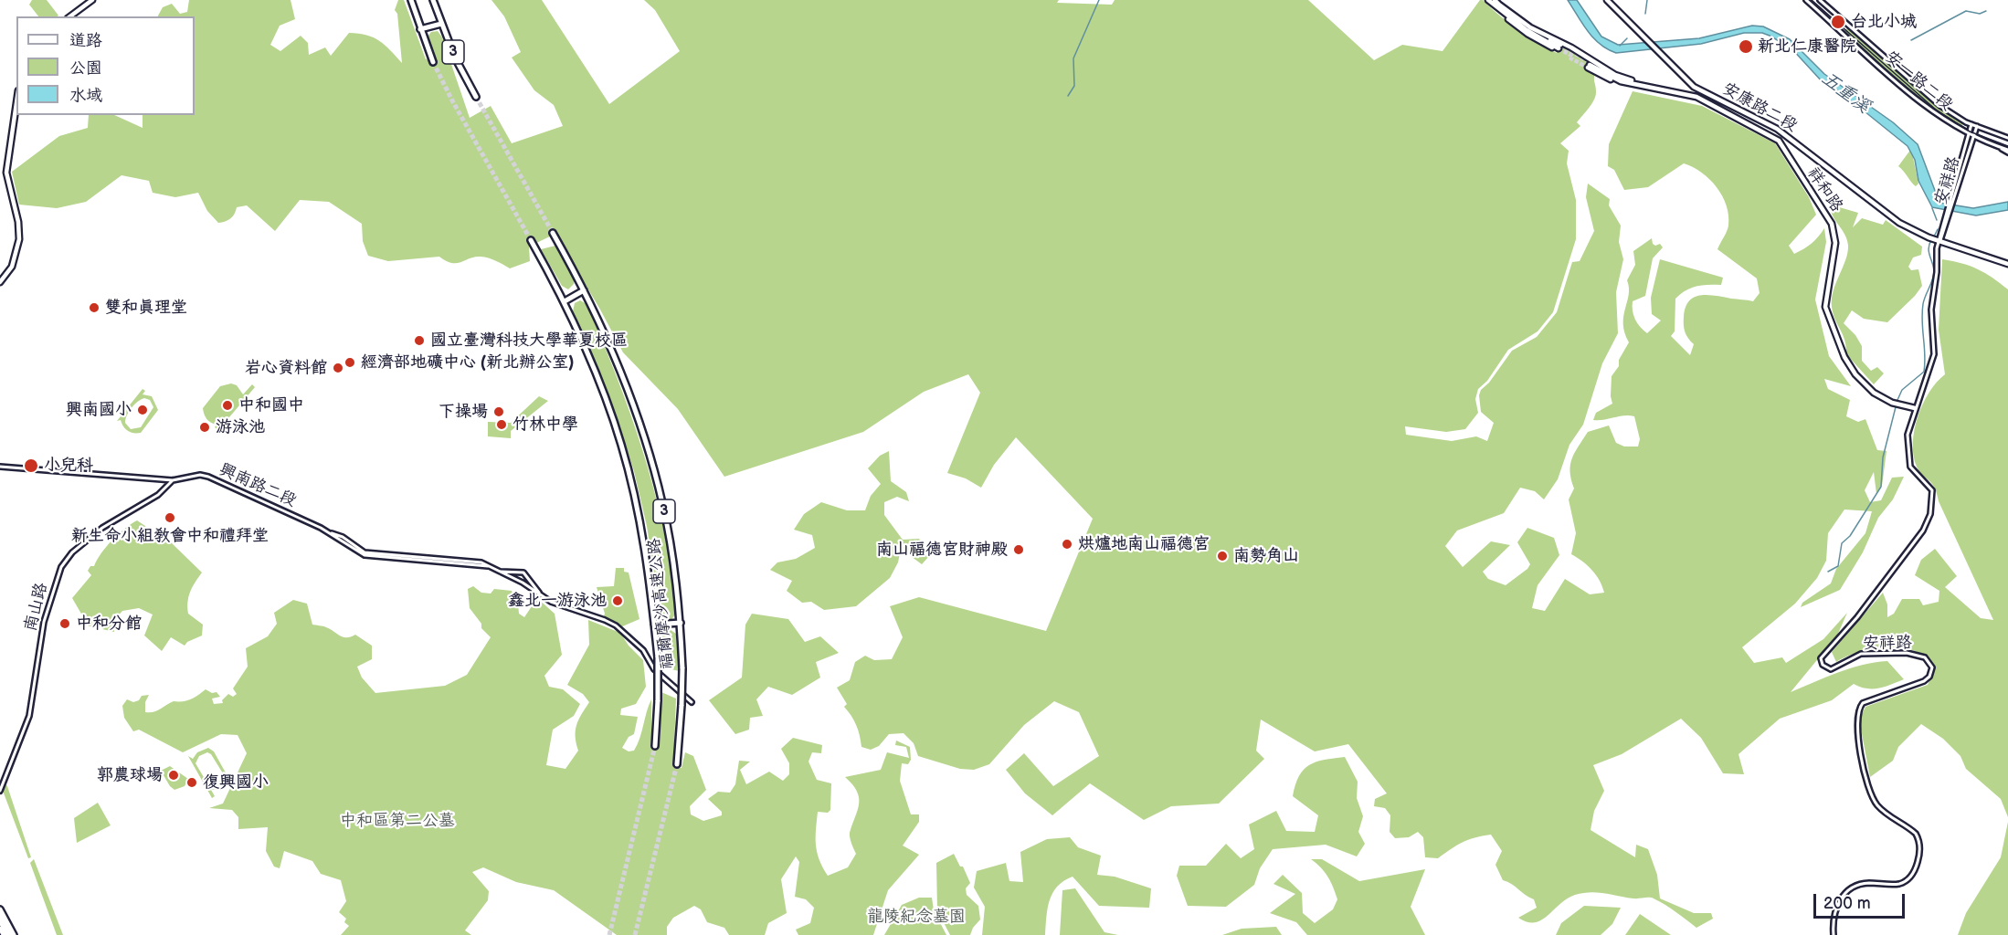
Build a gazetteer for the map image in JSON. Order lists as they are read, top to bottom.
{
  "streets": {
    "highway": ["3", "福爾摩沙高速公路"],
    "main road": ["安康路二段", "祥和路"],
    "street": [
      "安一路二段",
      "安祥路",
      "興南路二段",
      "南山路"
    ]
  },
  "crossings": [
    ["安一路二段", "安祥路"],
    ["安康路二段", "安祥路"],
    ["安祥路", "祥和路"],
    ["興南路二段", "南山路"]
  ],
  "water": ["五重溪"],
  "parks": ["中和區第二公墓", "龍陵紀念墓園"],
  "places": [
    "台北小城",
    "新北仁康醫院",
    "雙和真理堂",
    "國立臺灣科技大學華夏校區",
    "經濟部地礦中心 (新北辦公室)",
    "岩心資料館",
    "中和國中",
    "興南國小",
    "下操場",
    "竹林中學",
    "游泳池",
    "小兒科",
    "新生命小組教會中和禮拜堂",
    "烘爐地南山福德宮",
    "南山福德宮財神殿",
    "南勢角山",
    "鑫北一游泳池",
    "中和分館",
    "郭農球場",
    "復興國小"
  ],
  "legend": ["道路", "公園", "水域"],
  "scale_bar": "200 m"
}
